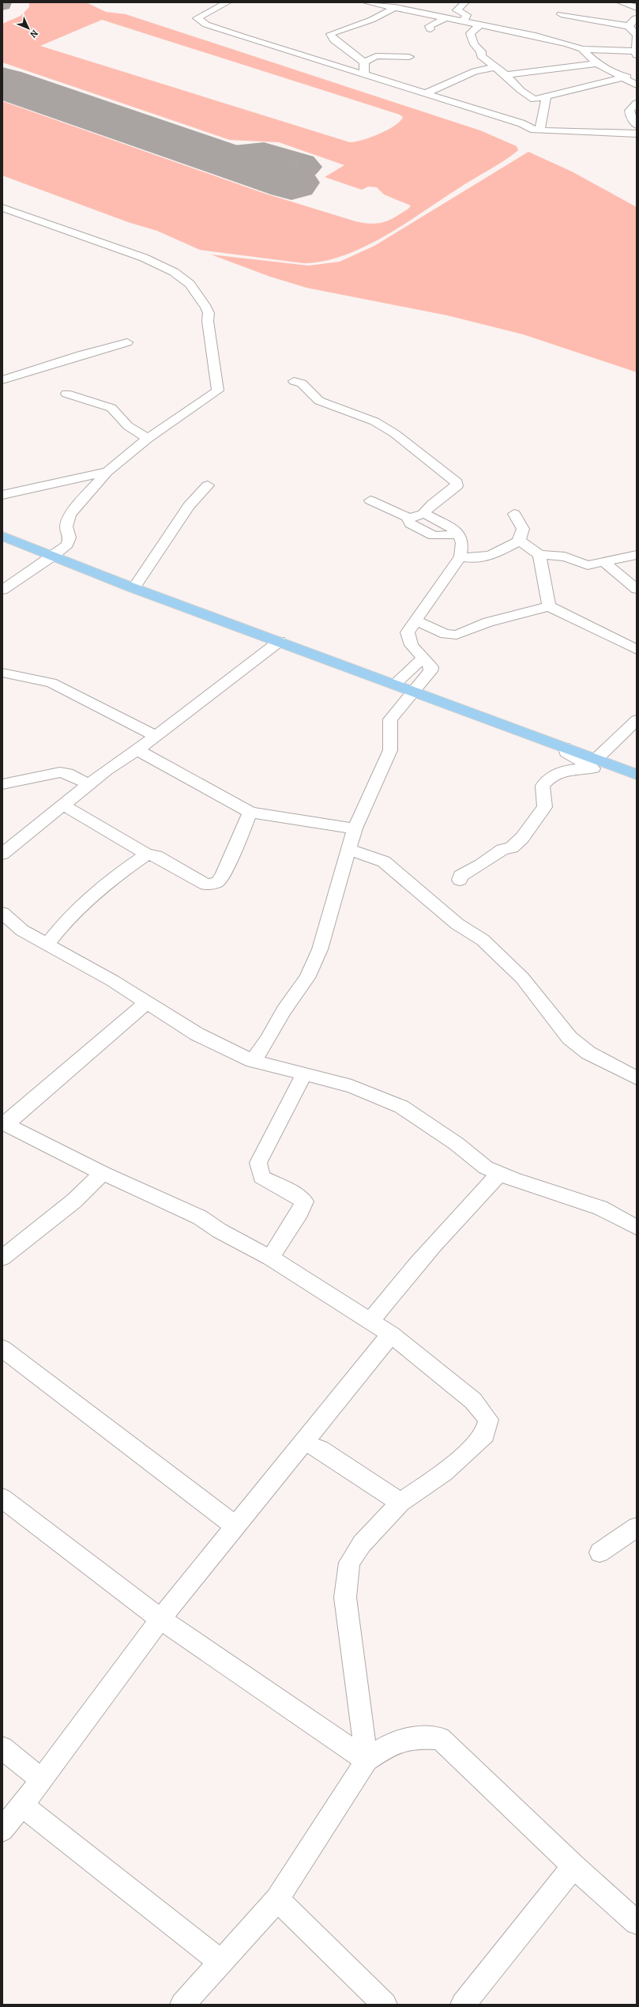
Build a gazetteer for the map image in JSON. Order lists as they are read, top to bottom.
{
  "north": "bottom right"
}
